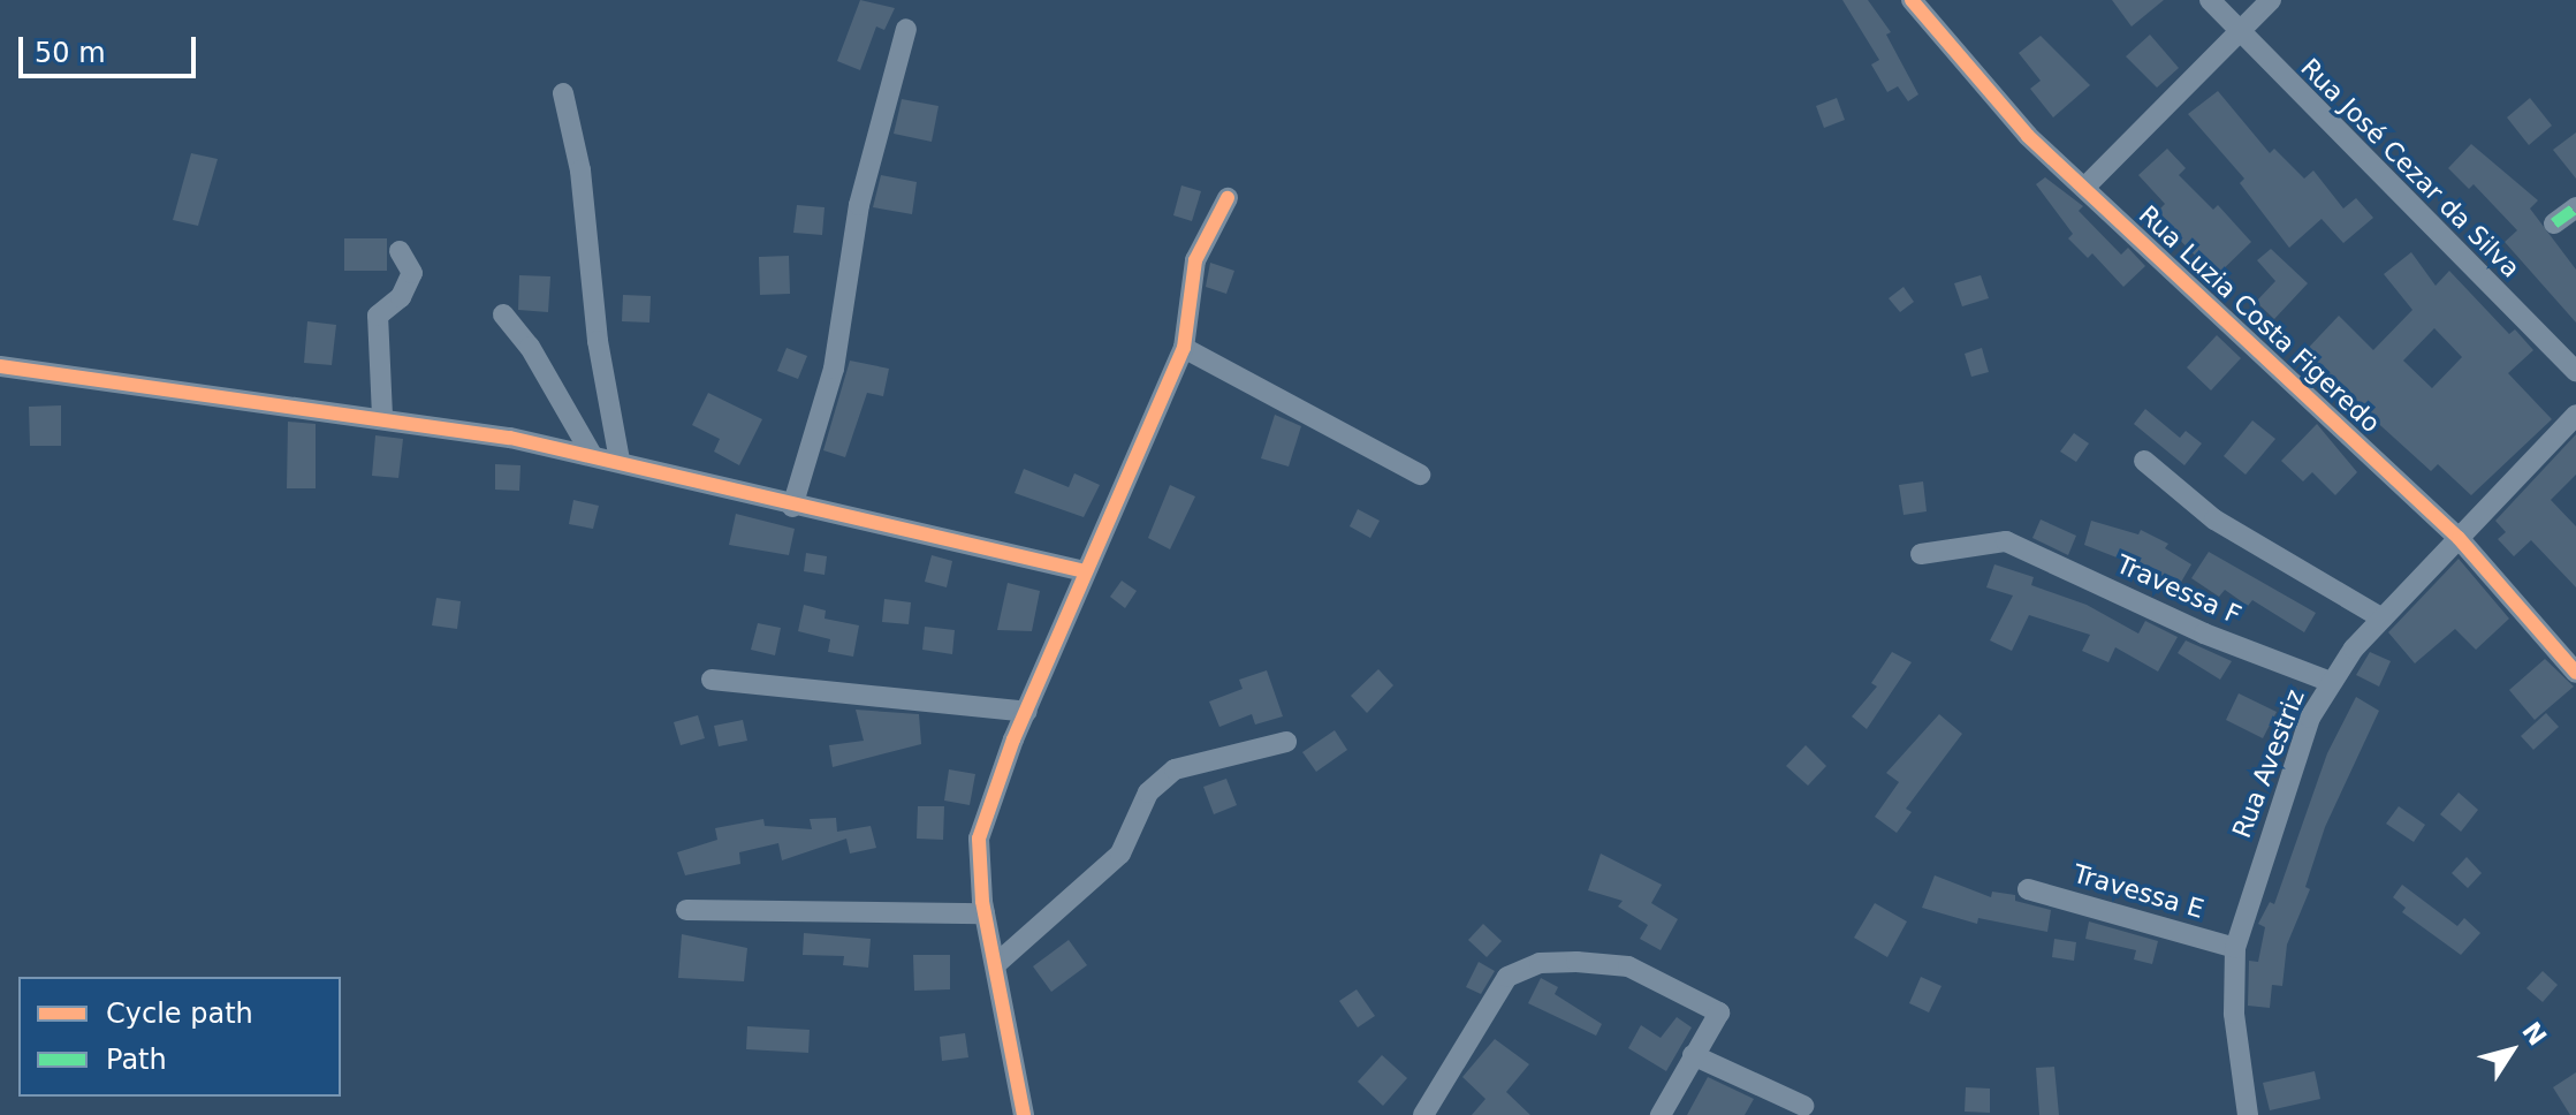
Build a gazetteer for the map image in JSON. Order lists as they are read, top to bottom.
{
  "streets": {
    "street": [
      "Rua José Cezar da Silva",
      "Rua Luzia Costa Figeredo",
      "Travessa F",
      "Rua Avestriz",
      "Travessa E"
    ]
  },
  "crossings": [
    ["Rua Luzia Costa Figeredo", "Rua Avestriz"],
    ["Travessa F", "Rua Avestriz"],
    ["Rua Avestriz", "Travessa E"]
  ],
  "legend": ["Cycle path", "Path"],
  "scale_bar": "50 m",
  "north": "top right"
}
